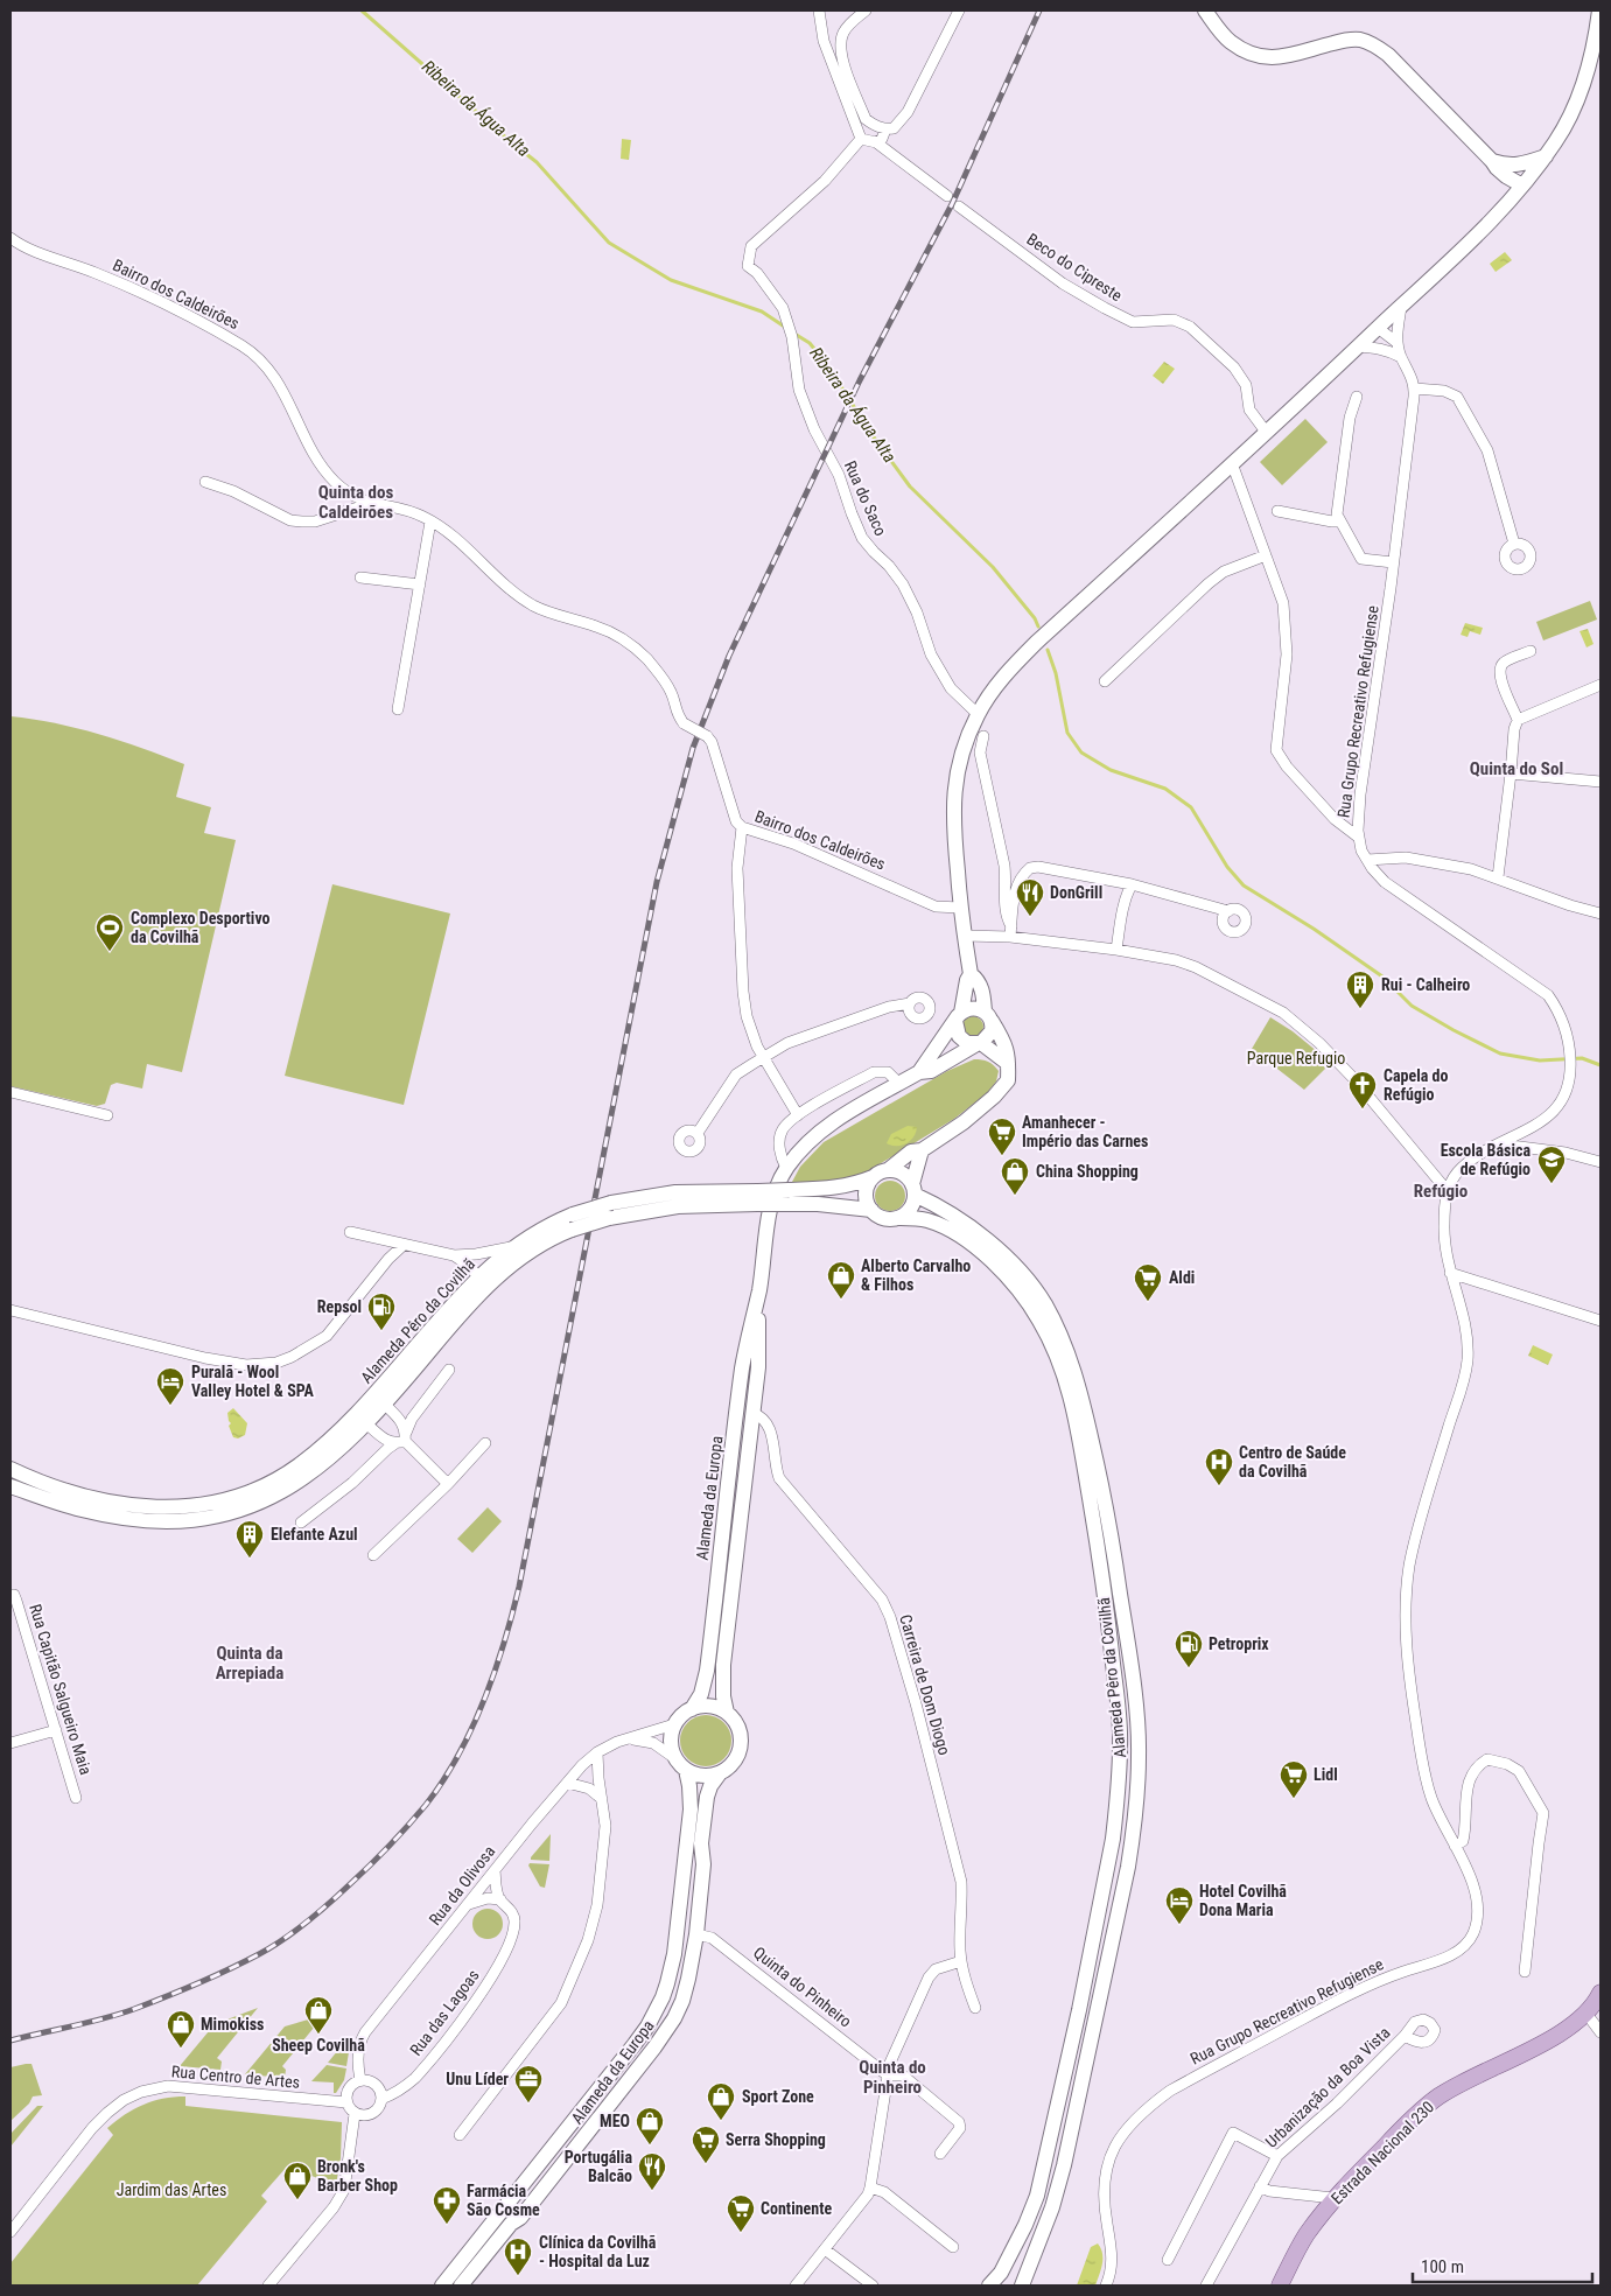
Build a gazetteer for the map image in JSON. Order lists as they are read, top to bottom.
{
  "streets": {
    "main road": ["Alameda Pêro da Covilhã", "Alameda da Europa", "Estrada Nacional 230"],
    "street": [
      "Beco do Cipreste",
      "Bairro dos Caldeirões",
      "Rua do Saco",
      "Rua Grupo Recreativo Refugiense",
      "Carreira de Dom Diogo",
      "Rua Capitão Salgueiro Maia",
      "Rua da Olivosa",
      "Quinta do Pinheiro",
      "Rua das Lagoas",
      "Rua Centro de Artes",
      "Urbanização da Boa Vista"
    ]
  },
  "crossings": [
    ["Alameda da Europa", "Carreira de Dom Diogo"],
    ["Alameda da Europa", "Rua da Olivosa"],
    ["Alameda da Europa", "Quinta do Pinheiro"],
    ["Rua da Olivosa", "Rua das Lagoas"],
    ["Rua da Olivosa", "Rua Centro de Artes"],
    ["Rua das Lagoas", "Rua Centro de Artes"]
  ],
  "districts": [
    "Quinta dos Caldeirões",
    "Quinta do Sol",
    "Refúgio",
    "Quinta da Arrepiada",
    "Quinta do Pinheiro"
  ],
  "water": ["Ribeira da Água Alta"],
  "parks": ["Parque Refugio", "Jardim das Artes"],
  "places": {
    "restaurant": ["DonGrill", "Portugália Balcão"],
    "sports": ["Complexo Desportivo da Covilhã"],
    "building": ["Rui - Calheiro", "Elefante Azul"],
    "church": ["Capela do Refúgio"],
    "supermarket": [
      "Amanhecer - Império das Carnes",
      "Aldi",
      "Lidl",
      "Serra Shopping",
      "Continente"
    ],
    "school or university": ["Escola Básica de Refúgio"],
    "shop": [
      "China Shopping",
      "Alberto Carvalho & Filhos",
      "Sheep Covilhã",
      "Mimokiss",
      "Sport Zone",
      "MEO",
      "Bronk's Barber Shop"
    ],
    "fuel station": ["Repsol", "Petroprix"],
    "hotel": ["Puralã - Wool Valley Hotel & SPA", "Hotel Covilhã Dona Maria"],
    "hospital": ["Centro de Saúde da Covilhã", "Clínica da Covilhã - Hospital da Luz"],
    "office": ["Unu Líder"],
    "pharmacy": ["Farmácia São Cosme"]
  },
  "scale_bar": "100 m"
}
